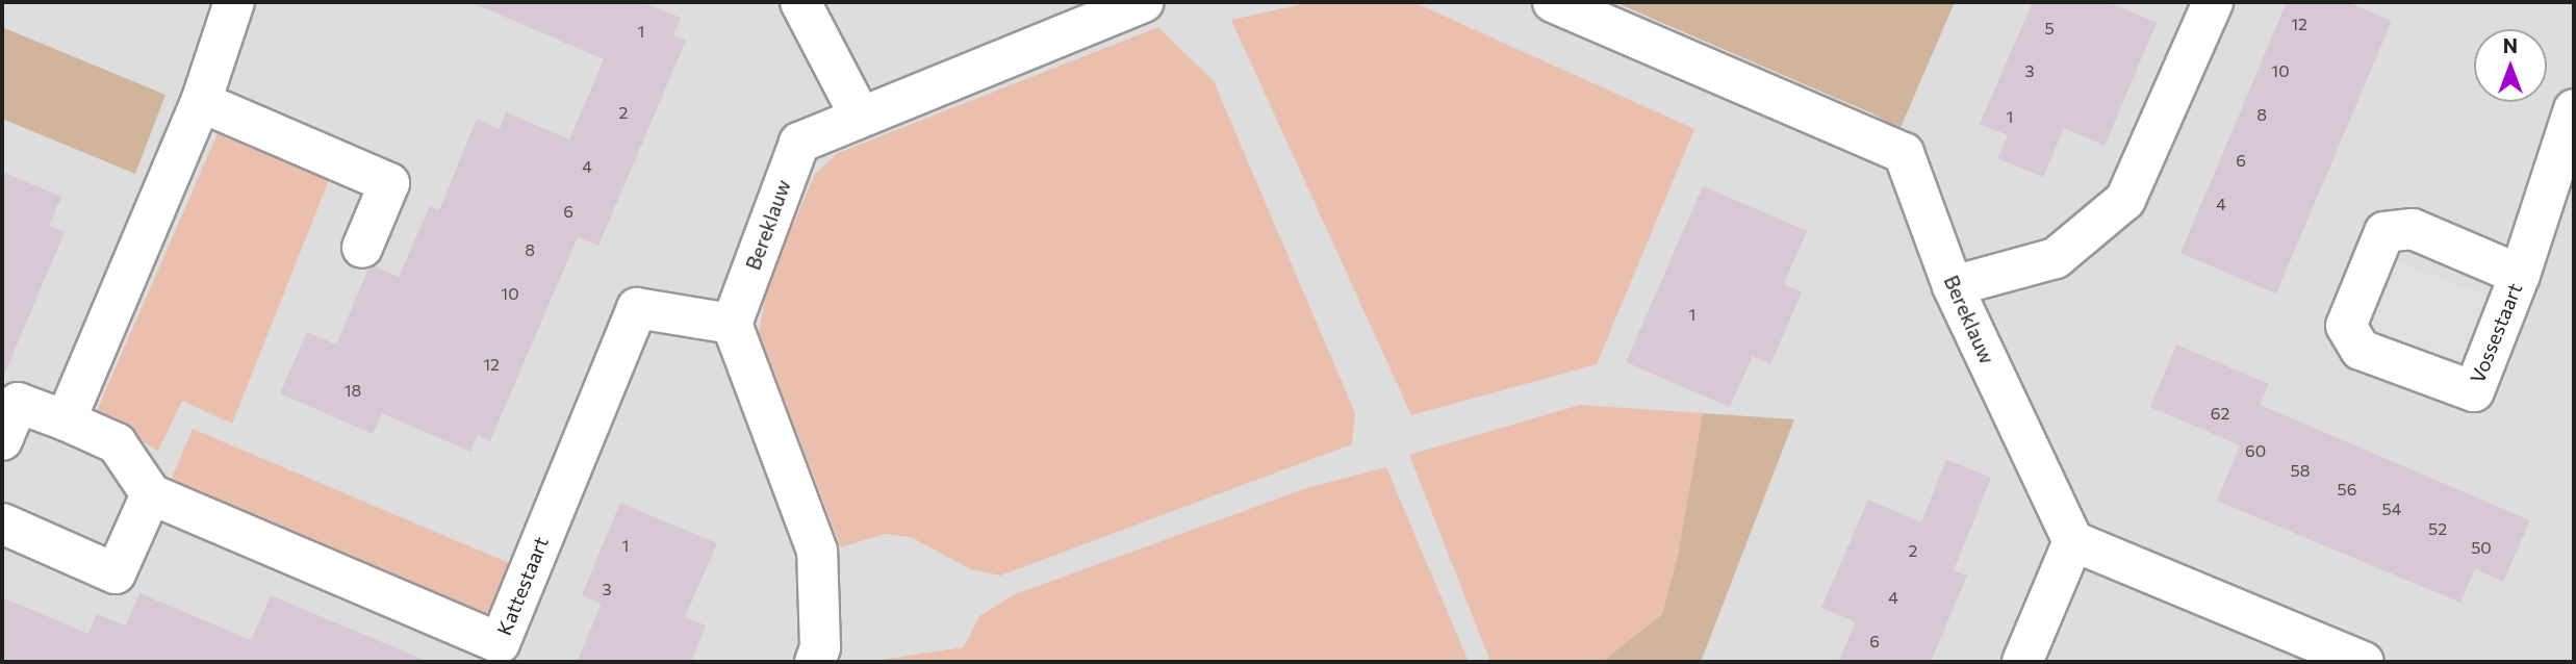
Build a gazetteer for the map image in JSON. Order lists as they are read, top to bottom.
{
  "streets": {
    "street": ["Bereklauw", "Vossestaart", "Kattestaart"]
  },
  "crossings": [
    ["Bereklauw", "Kattestaart"]
  ],
  "house_numbers": [
    "12",
    "5",
    "1",
    "3",
    "10",
    "2",
    "8",
    "1",
    "6",
    "4",
    "4",
    "6",
    "8",
    "10",
    "1",
    "12",
    "18",
    "62",
    "60",
    "58",
    "56",
    "54",
    "52",
    "1",
    "50",
    "2",
    "3",
    "4",
    "6"
  ],
  "north": "top"
}
